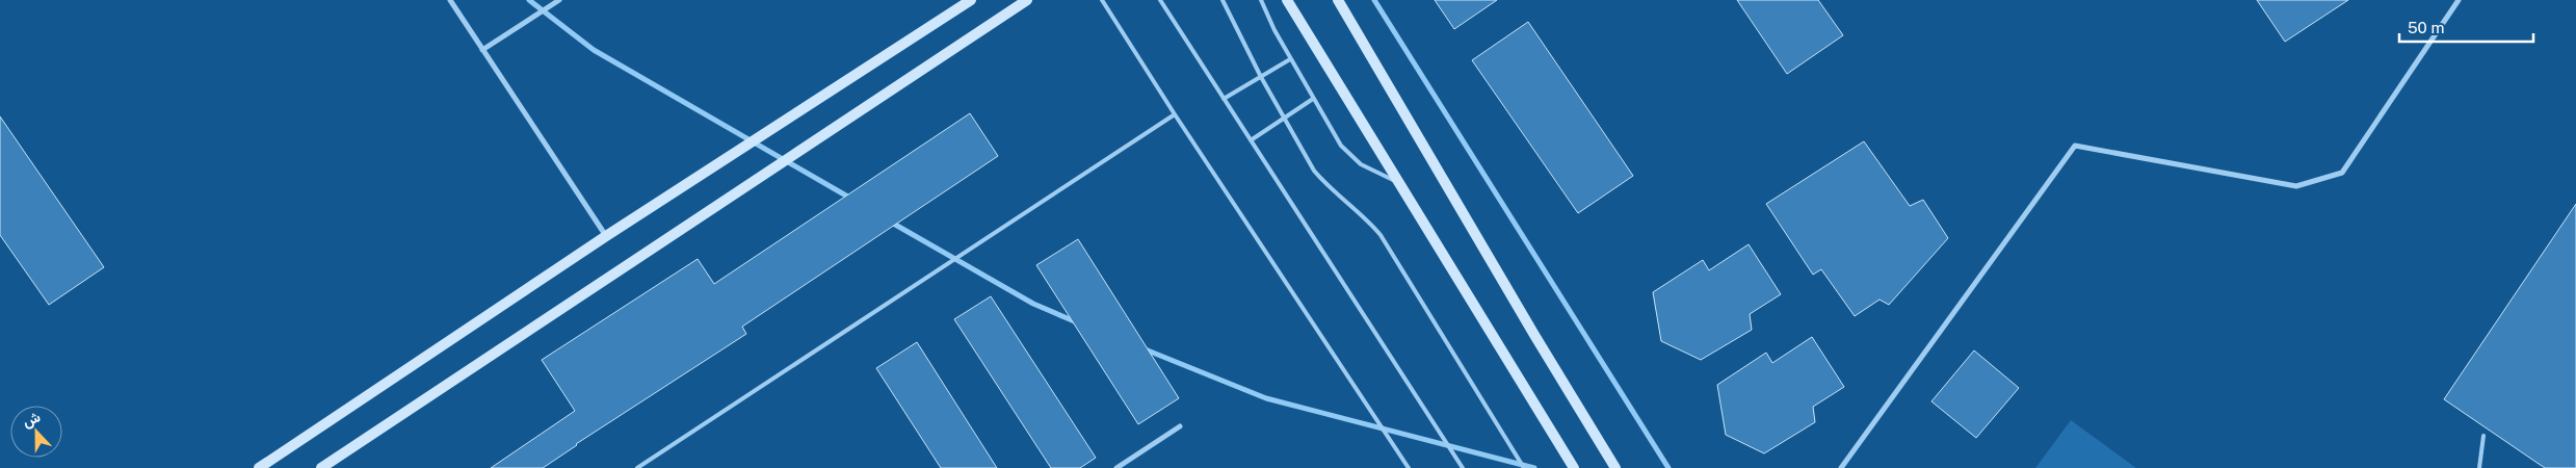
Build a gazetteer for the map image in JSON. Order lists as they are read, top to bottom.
{
  "scale_bar": "50 m",
  "north": "top"
}
